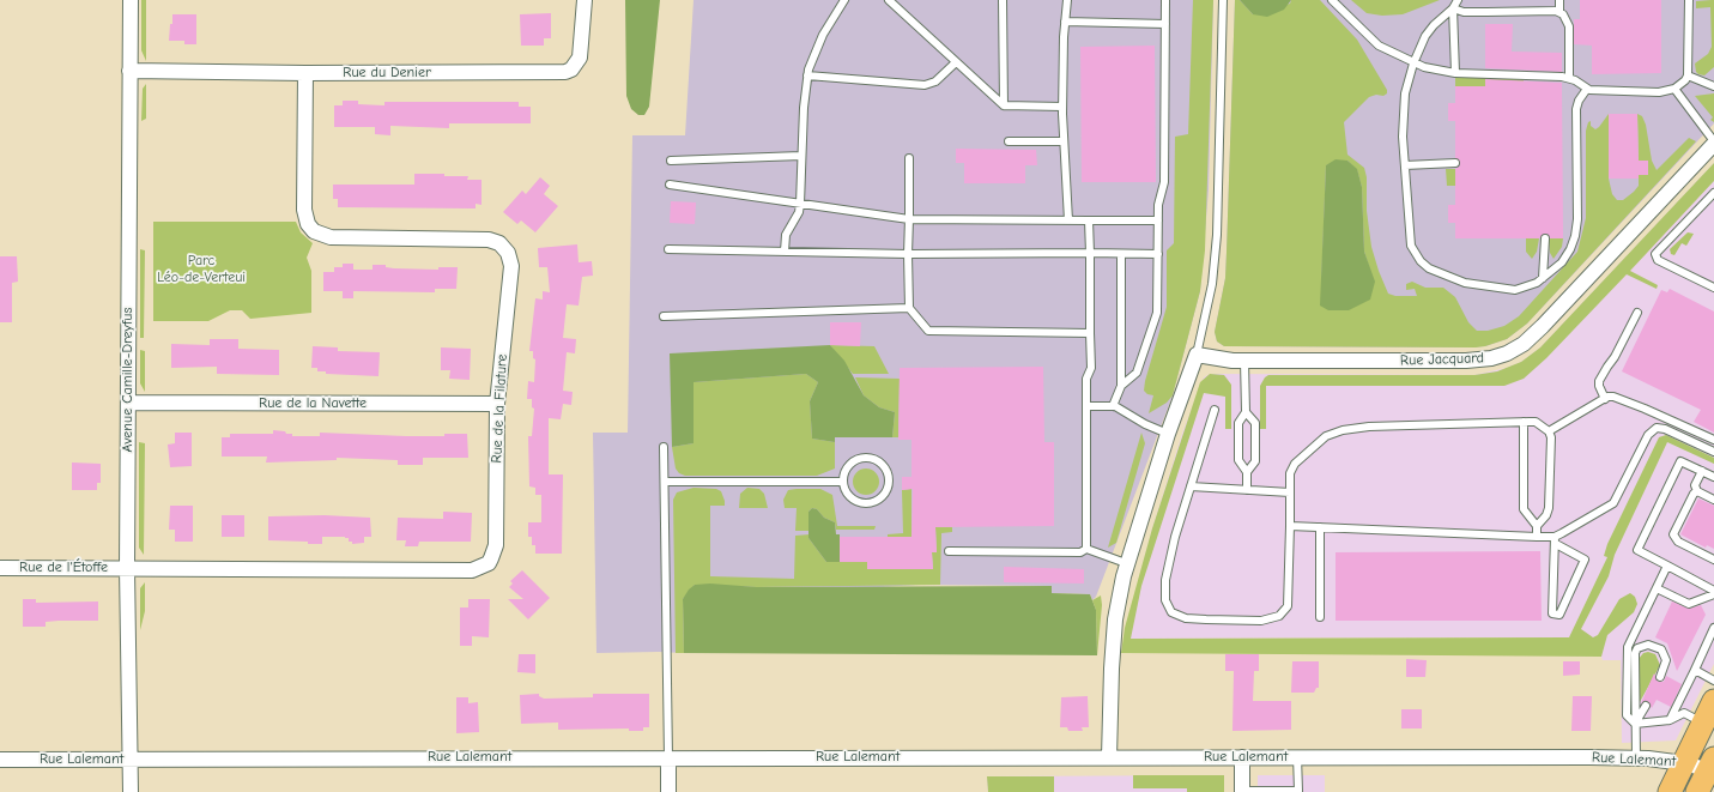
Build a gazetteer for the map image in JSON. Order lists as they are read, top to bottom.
{
  "streets": {
    "street": [
      "Rue du Denier",
      "Rue Jacquard",
      "Avenue Camille-Dreyfus",
      "Rue de la Navette",
      "Rue de la Filature",
      "Rue de l'Étoffe",
      "Rue Lalemant"
    ]
  },
  "crossings": [
    ["Rue du Denier", "Avenue Camille-Dreyfus"],
    ["Rue du Denier", "Rue de la Filature"],
    ["Avenue Camille-Dreyfus", "Rue de la Navette"],
    ["Avenue Camille-Dreyfus", "Rue de la Filature"],
    ["Avenue Camille-Dreyfus", "Rue de l'Étoffe"],
    ["Avenue Camille-Dreyfus", "Rue Lalemant"],
    ["Rue de la Navette", "Rue de la Filature"],
    ["Rue de la Filature", "Rue de l'Étoffe"]
  ],
  "parks": ["Parc Léo-de-Verteui"]
}
